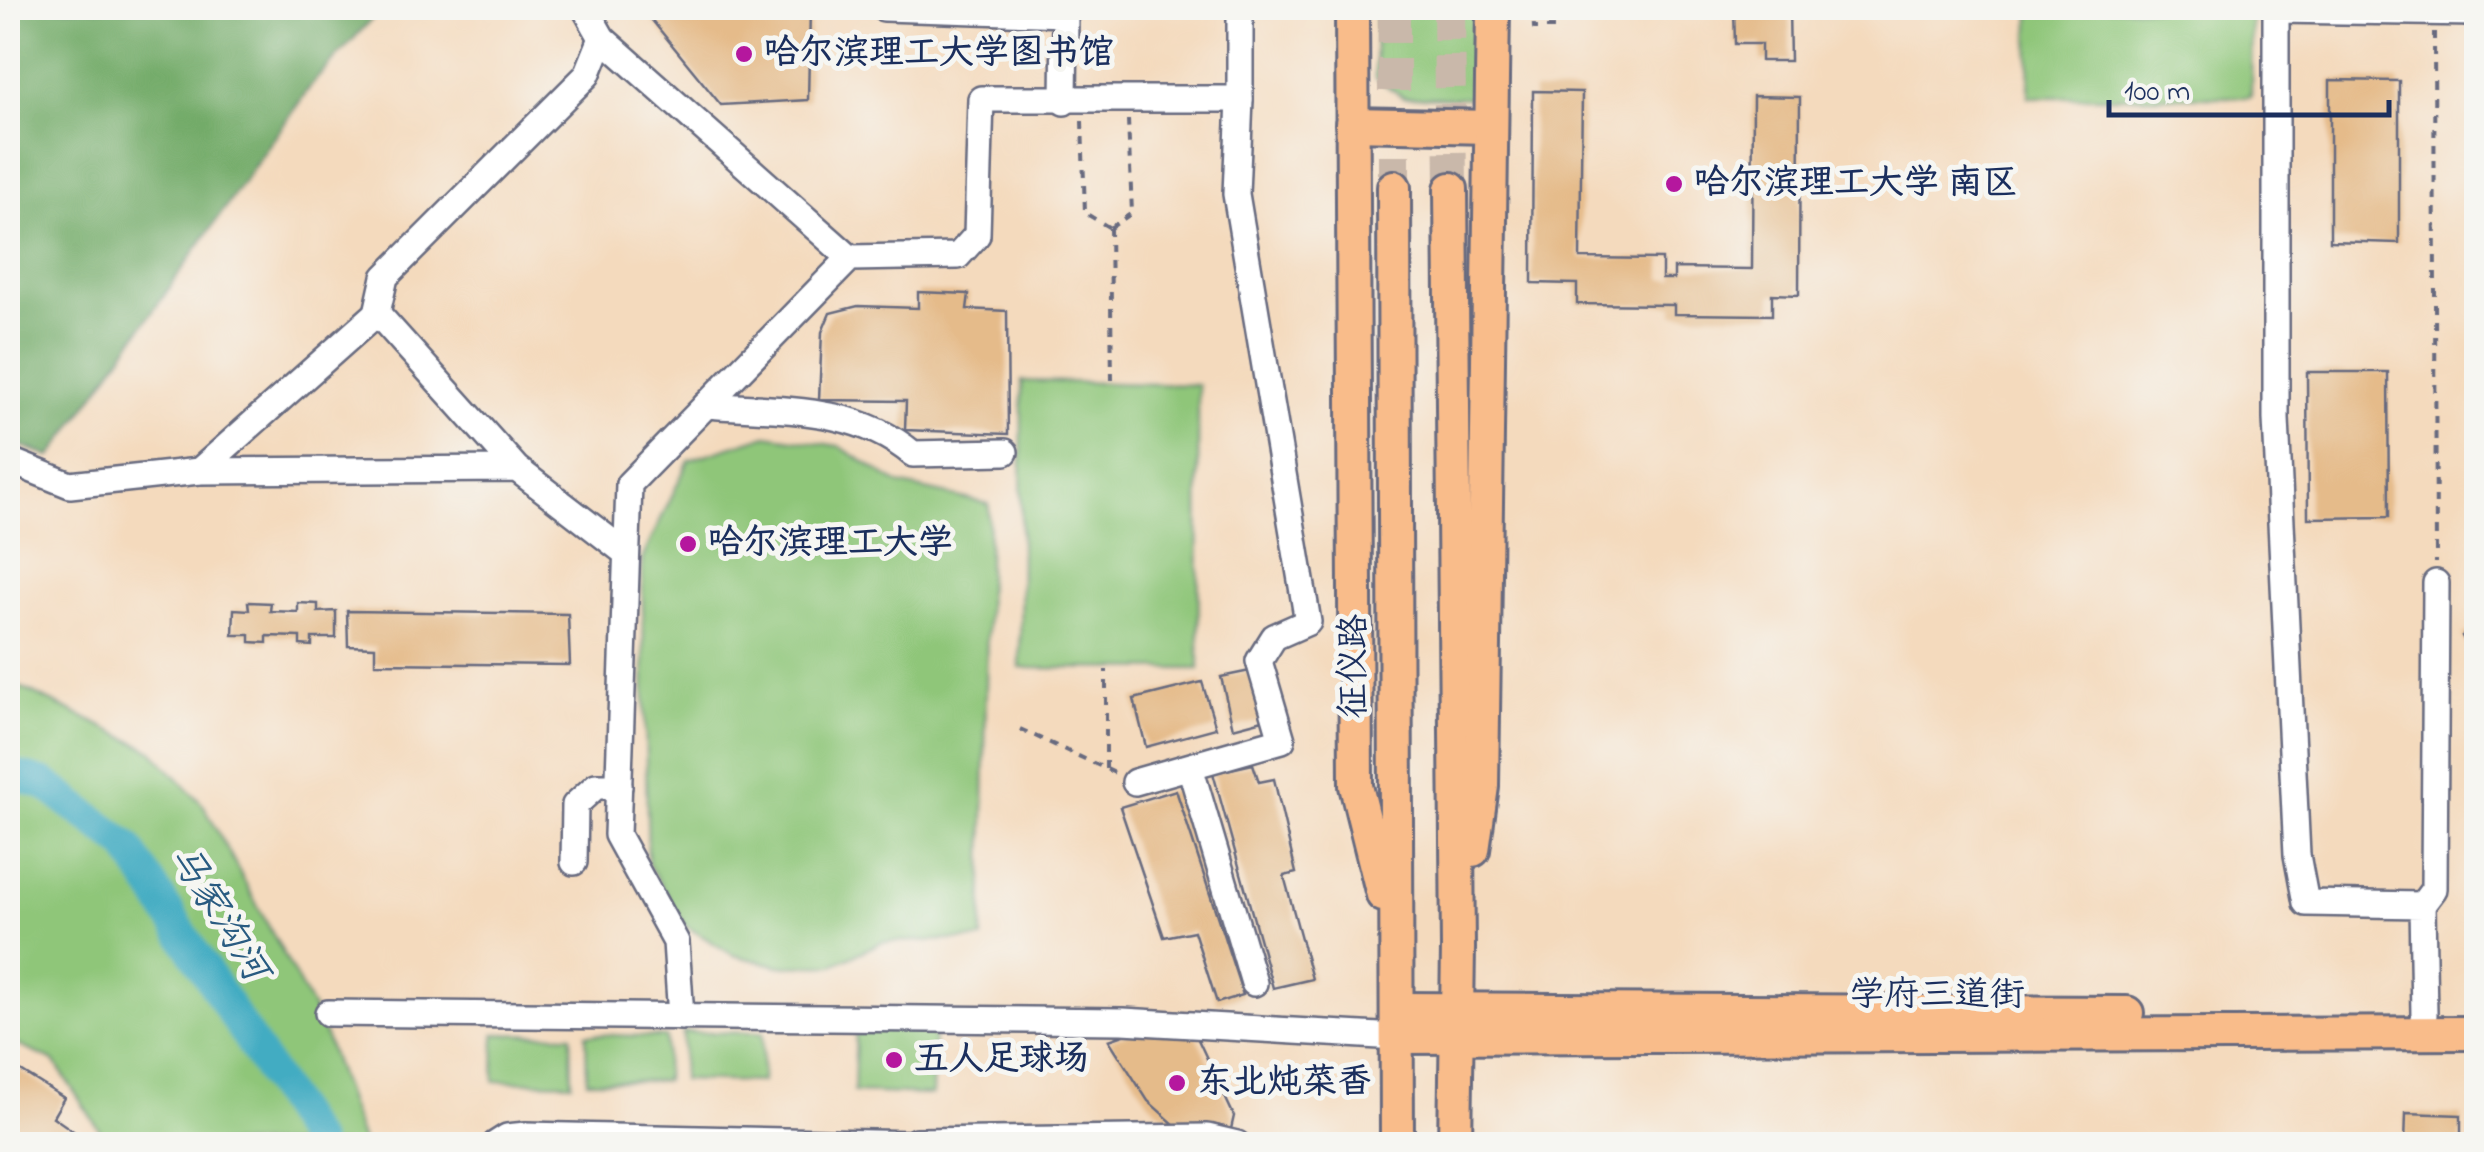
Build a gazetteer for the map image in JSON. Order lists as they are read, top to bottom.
{
  "streets": {
    "main road": ["征仪路", "学府三道街"]
  },
  "crossings": [
    ["征仪路", "学府三道街"]
  ],
  "water": ["马家沟河"],
  "places": [
    "哈尔滨理工大学图书馆",
    "哈尔滨理工大学 南区",
    "哈尔滨理工大学",
    "五人足球场",
    "东北炖菜香"
  ],
  "scale_bar": "100 m"
}
